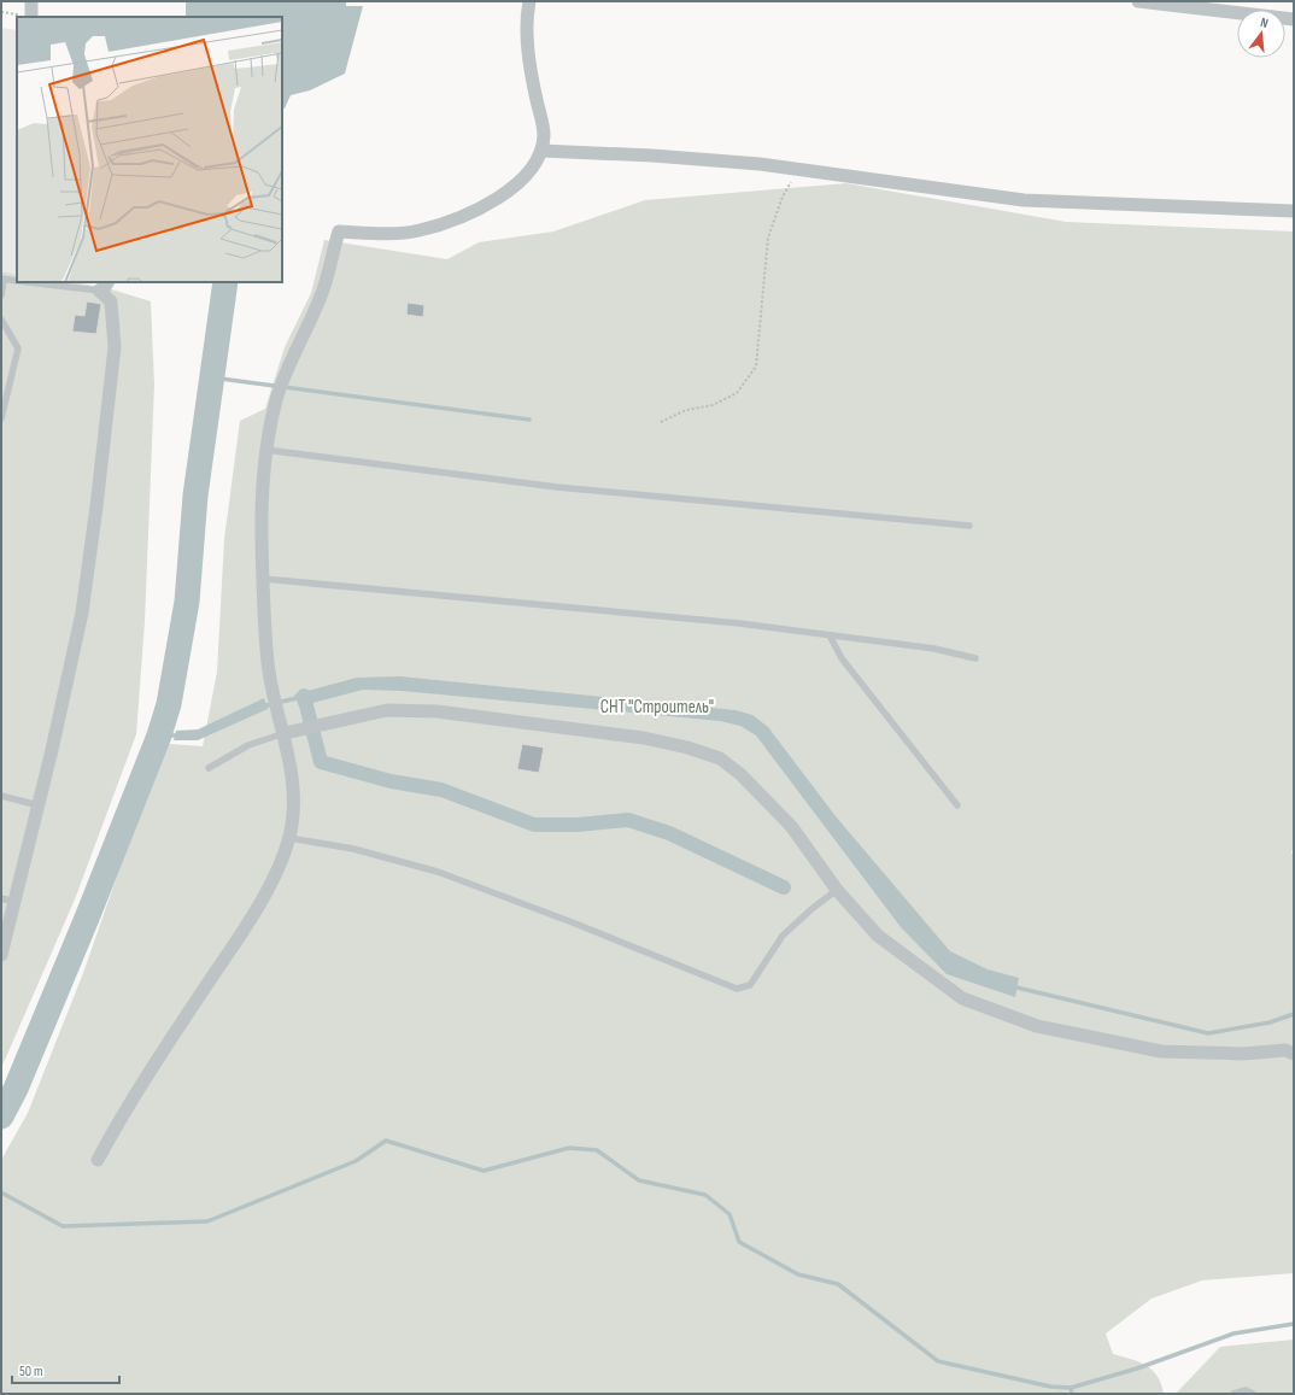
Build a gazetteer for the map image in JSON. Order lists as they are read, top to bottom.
{
  "parks": ["СНТ \"Строитель\""],
  "scale_bar": "50 m",
  "north": "top"
}
